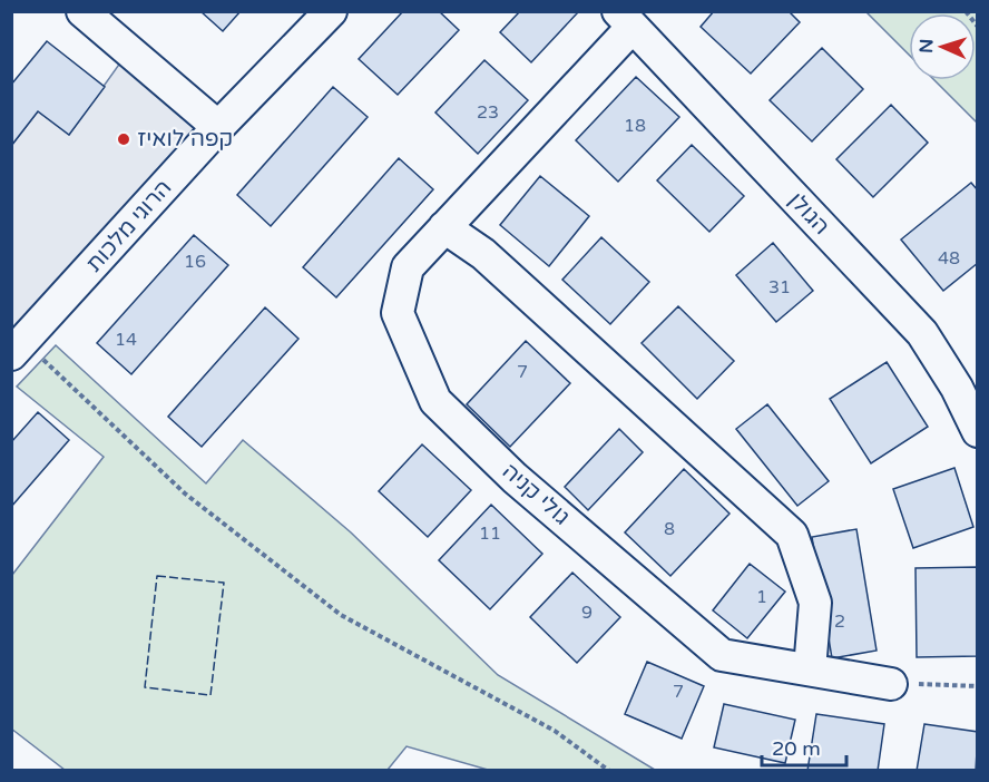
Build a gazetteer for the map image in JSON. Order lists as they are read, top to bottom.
{
  "streets": {
    "street": ["הגולן", "הרוגי מלכות", "גולי קניה"]
  },
  "crossings": [
    ["הגולן", "גולי קניה"]
  ],
  "places": ["קפה לואיז"],
  "house_numbers": [
    "23",
    "18",
    "48",
    "16",
    "31",
    "14",
    "7",
    "8",
    "11",
    "1",
    "9",
    "2",
    "7"
  ],
  "scale_bar": "20 m",
  "north": "left"
}
